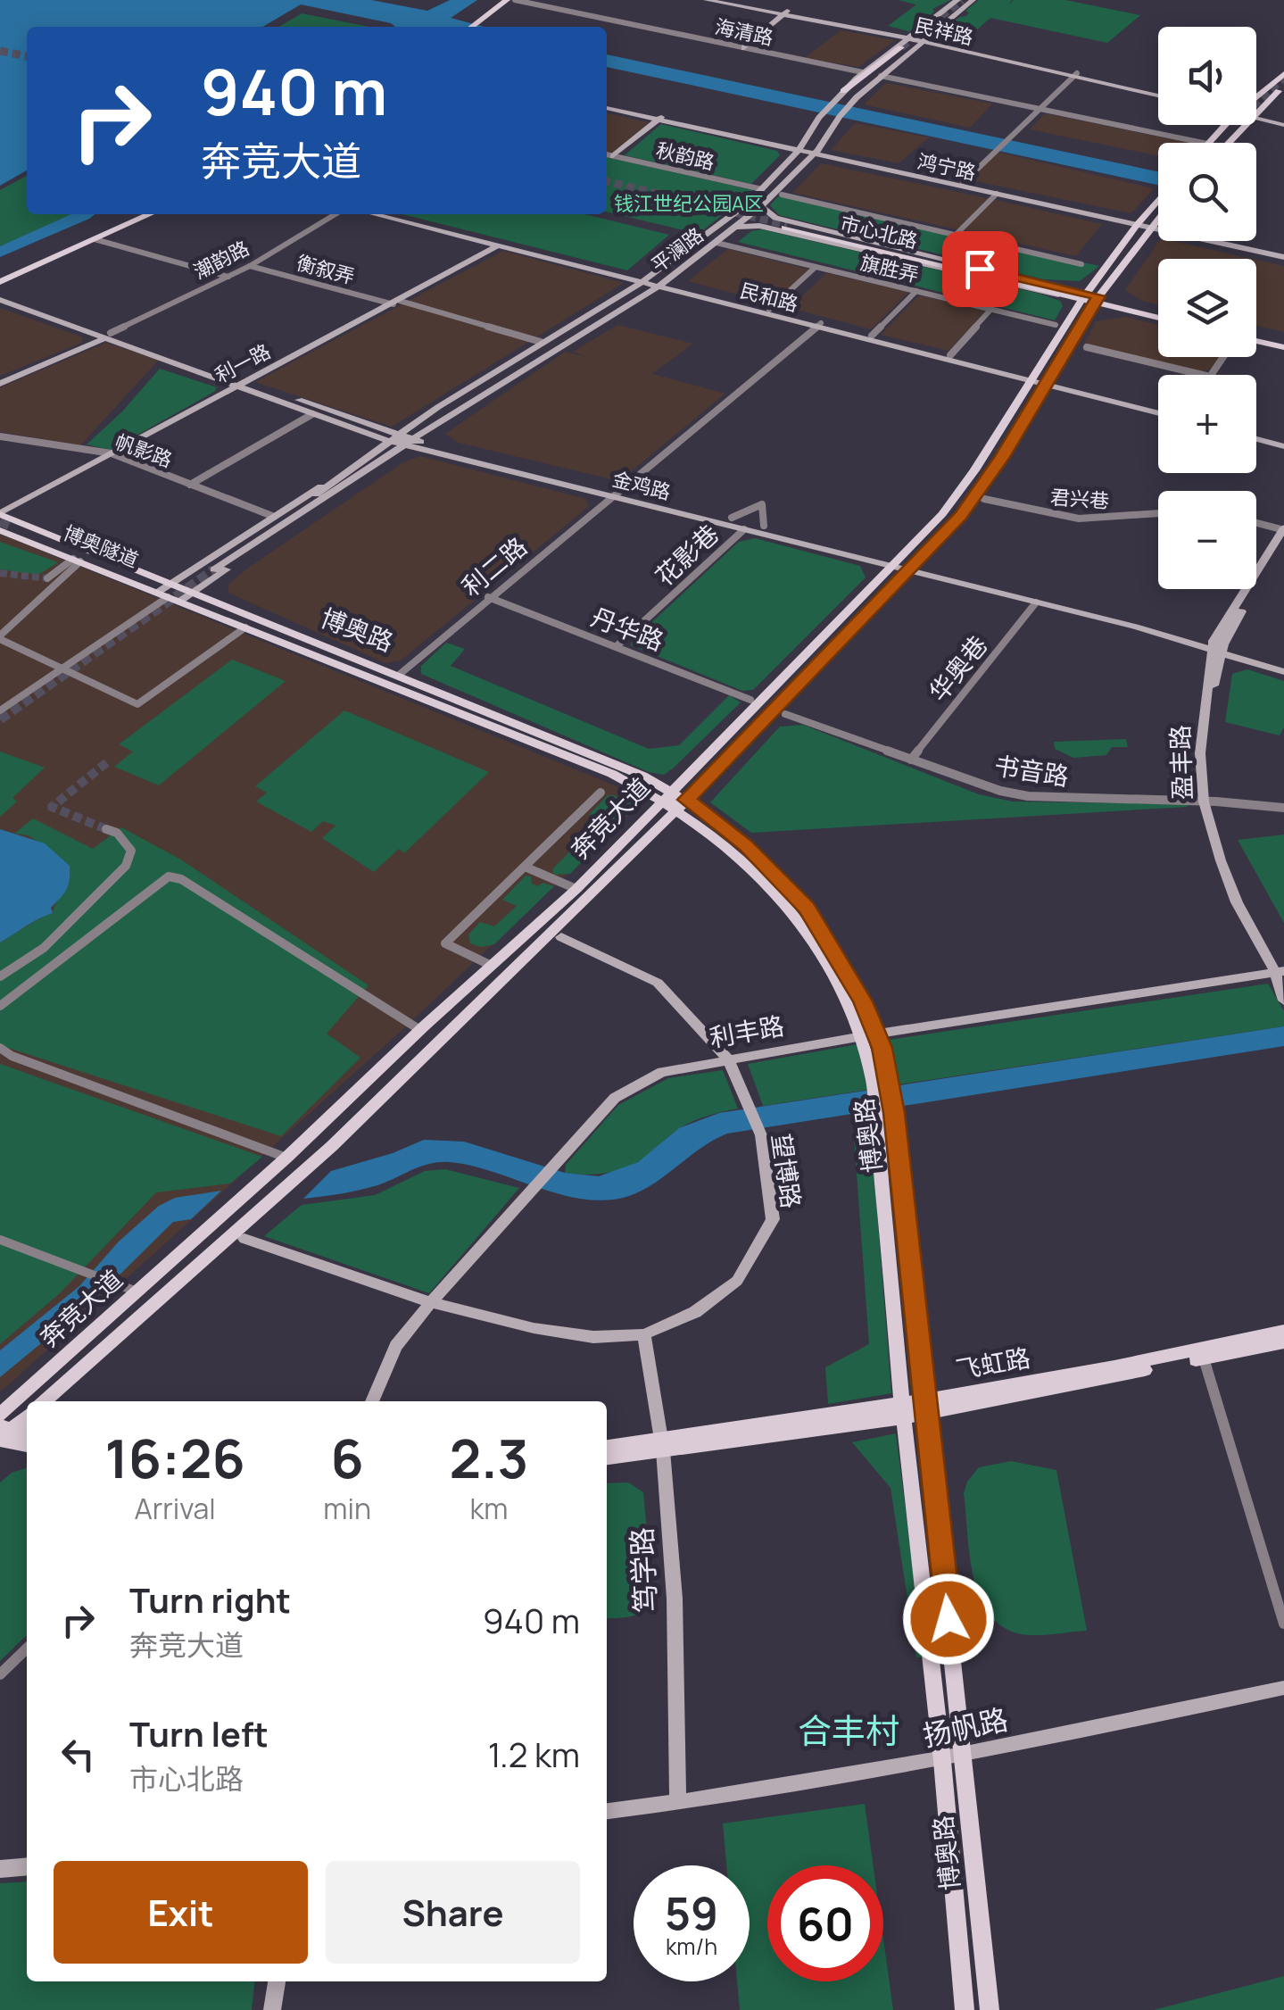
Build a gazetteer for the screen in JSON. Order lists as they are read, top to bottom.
{
  "streets": {
    "main road": [
      "民祥路",
      "鸿宁路",
      "市心北路",
      "平澜路",
      "潮韵路",
      "民和路",
      "利一路",
      "金鸡路",
      "博奥隧道",
      "博奥路",
      "盈丰路",
      "奔竞大道",
      "利丰路",
      "望博路",
      "飞虹路",
      "笃学路",
      "扬帆路"
    ],
    "street": [
      "海清路",
      "秋韵路",
      "旗胜弄",
      "衡叙弄",
      "帆影路",
      "君兴巷",
      "花影巷",
      "利二路",
      "丹华路",
      "华奥巷",
      "书音路"
    ]
  },
  "crossings": [
    ["民祥路", "平澜路"],
    ["海清路", "平澜路"],
    ["秋韵路", "平澜路"],
    ["鸿宁路", "平澜路"],
    ["鸿宁路", "奔竞大道"],
    ["市心北路", "奔竞大道"],
    ["平澜路", "旗胜弄"],
    ["平澜路", "衡叙弄"],
    ["平澜路", "民和路"],
    ["平澜路", "帆影路"],
    ["平澜路", "金鸡路"],
    ["平澜路", "博奥隧道"],
    ["平澜路", "博奥路"],
    ["潮韵路", "衡叙弄"],
    ["潮韵路", "金鸡路"],
    ["衡叙弄", "利一路"],
    ["民和路", "利一路"],
    ["民和路", "利二路"],
    ["民和路", "奔竞大道"],
    ["利一路", "帆影路"],
    ["利一路", "金鸡路"],
    ["利一路", "博奥路"],
    ["金鸡路", "花影巷"],
    ["金鸡路", "利二路"],
    ["金鸡路", "华奥巷"],
    ["金鸡路", "盈丰路"],
    ["金鸡路", "奔竞大道"],
    ["博奥隧道", "博奥路"],
    ["花影巷", "丹华路"],
    ["利二路", "丹华路"],
    ["利二路", "博奥路"],
    ["博奥路", "奔竞大道"],
    ["博奥路", "利丰路"],
    ["博奥路", "飞虹路"],
    ["博奥路", "扬帆路"],
    ["华奥巷", "书音路"],
    ["盈丰路", "书音路"],
    ["盈丰路", "利丰路"],
    ["利丰路", "望博路"],
    ["望博路", "笃学路"],
    ["飞虹路", "笃学路"],
    ["笃学路", "扬帆路"]
  ],
  "districts": ["合丰村"],
  "parks": ["钱江世纪公园A区"],
  "page": {
    "map_buttons": ["+", "−"],
    "turn": ["940 m", "奔竞大道"],
    "eta": [
      "16:26",
      "Arrival",
      "6",
      "min",
      "2.3",
      "km"
    ],
    "list": [
      {
        "name": "Turn right",
        "note": "奔竞大道",
        "value": "940 m"
      },
      {
        "name": "Turn left",
        "note": "市心北路",
        "value": "1.2 km"
      }
    ],
    "buttons": ["Exit", "Share"],
    "speed": "59 km/h",
    "limit": "60"
  }
}
